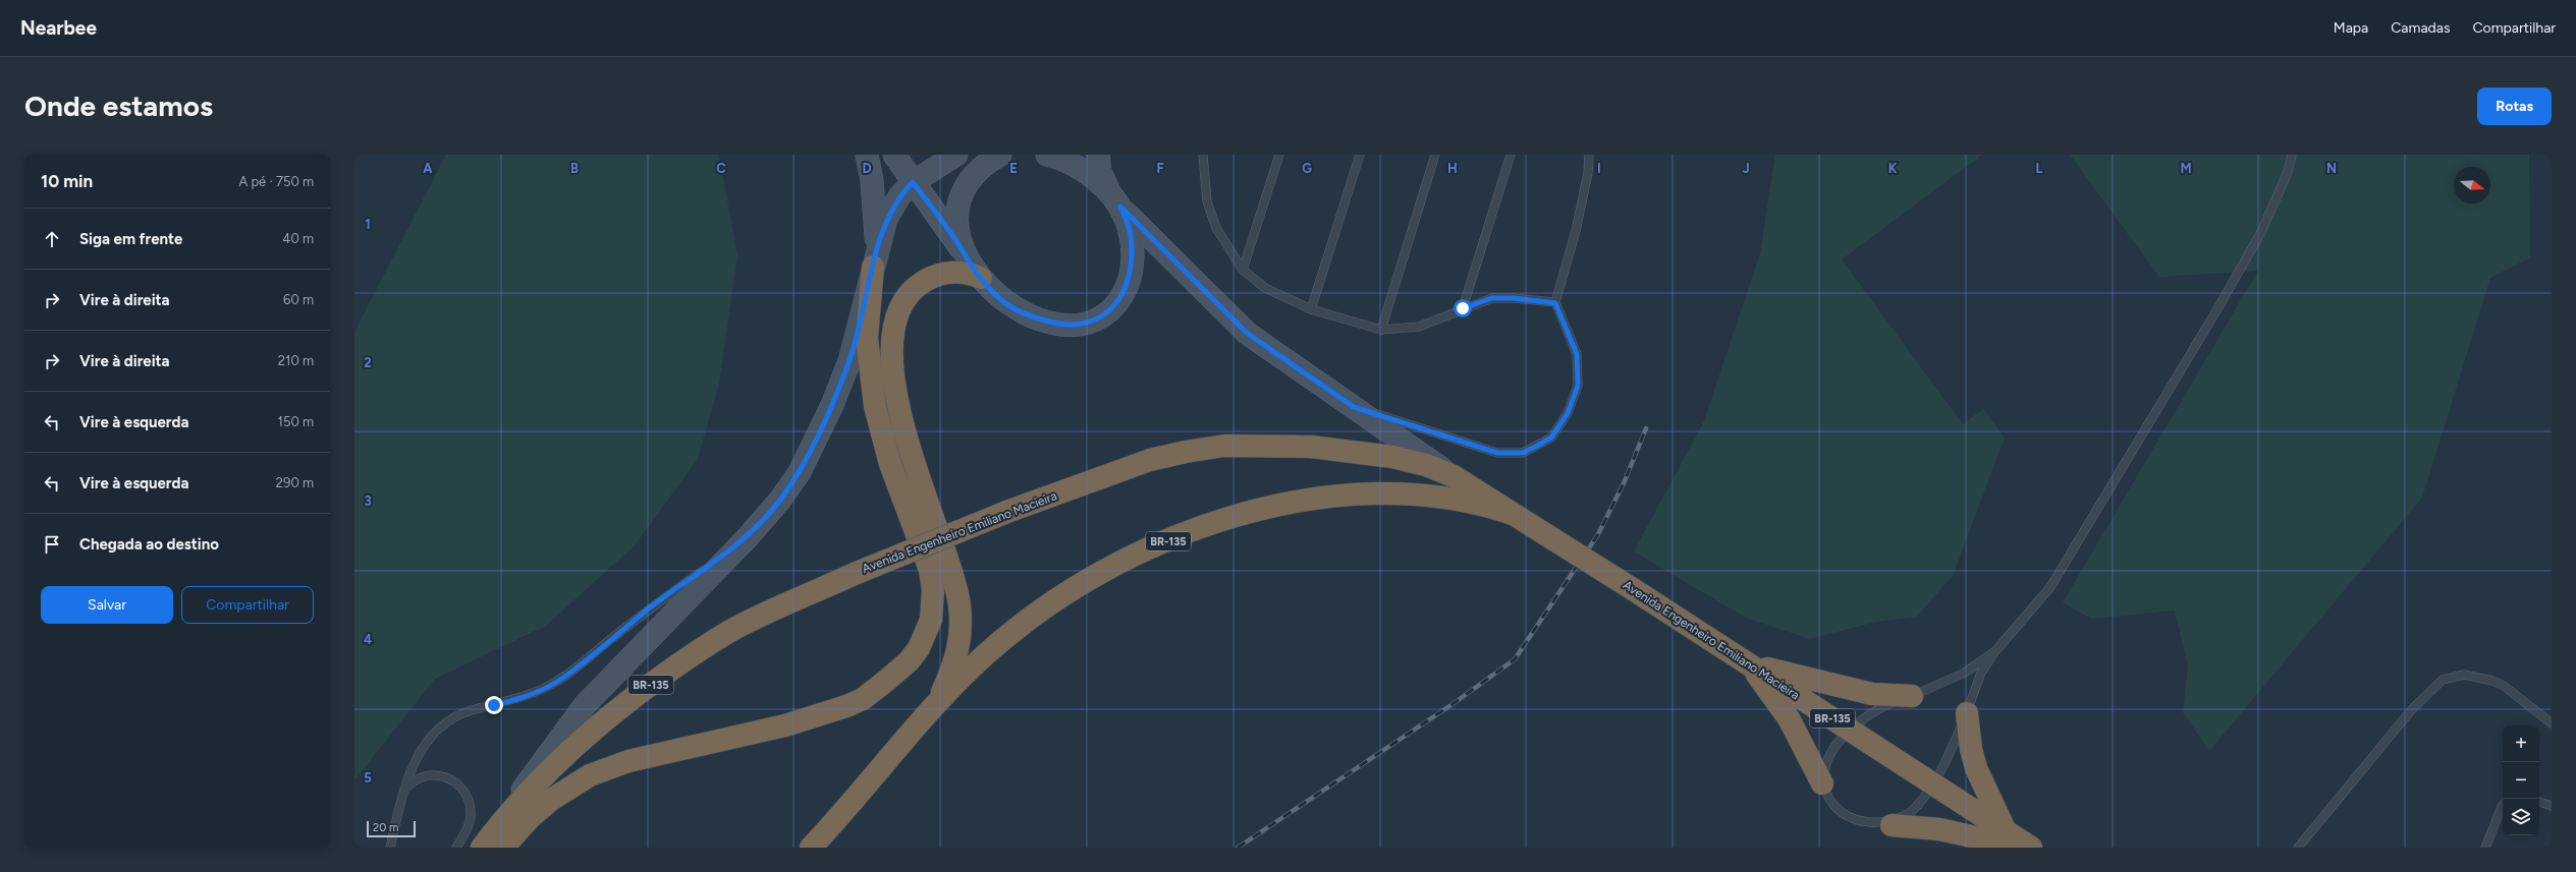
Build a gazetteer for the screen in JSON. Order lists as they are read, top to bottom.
{
  "streets": {
    "highway": ["Avenida Engenheiro Emiliano Macieira", "BR-135"]
  },
  "scale_bar": "20 m",
  "north": "right",
  "page": {
    "header": "Nearbee",
    "nav": ["Mapa", "Camadas", "Compartilhar"],
    "buttons": [
      "Rotas",
      ["Salvar", "Compartilhar"]
    ],
    "title": "Onde estamos",
    "heading": ["10 min", "A pé · 750 m"],
    "list": [
      ["Siga em frente", "40 m"],
      ["Vire à direita", "60 m"],
      ["Vire à direita", "210 m"],
      ["Vire à esquerda", "150 m"],
      ["Vire à esquerda", "290 m"],
      "Chegada ao destino"
    ],
    "map_buttons": ["+", "−"],
    "scale": "20 m"
  },
  "grid": {
    "columns": [
      "A",
      "B",
      "C",
      "D",
      "E",
      "F",
      "G",
      "H",
      "I",
      "J",
      "K",
      "L",
      "M",
      "N"
    ],
    "rows": [
      "1",
      "2",
      "3",
      "4",
      "5"
    ]
  }
}
